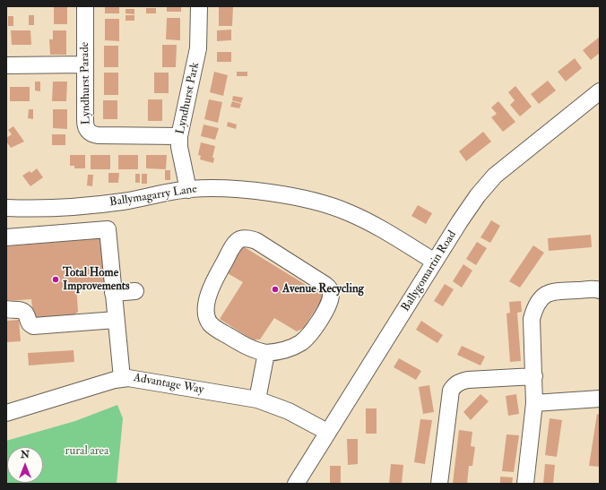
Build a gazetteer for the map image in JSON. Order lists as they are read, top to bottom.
{
  "streets": {
    "street": [
      "Lyndhurst Parade",
      "Lyndhurst Park",
      "Ballymagarry Lane",
      "Ballygomartin Road",
      "Advantage Way"
    ]
  },
  "crossings": [
    ["Lyndhurst Parade", "Lyndhurst Park"],
    ["Lyndhurst Park", "Ballymagarry Lane"],
    ["Ballymagarry Lane", "Ballygomartin Road"],
    ["Ballygomartin Road", "Advantage Way"]
  ],
  "parks": ["rural area"],
  "places": ["Total Home Improvements", "Avenue Recycling"],
  "north": "top"
}
